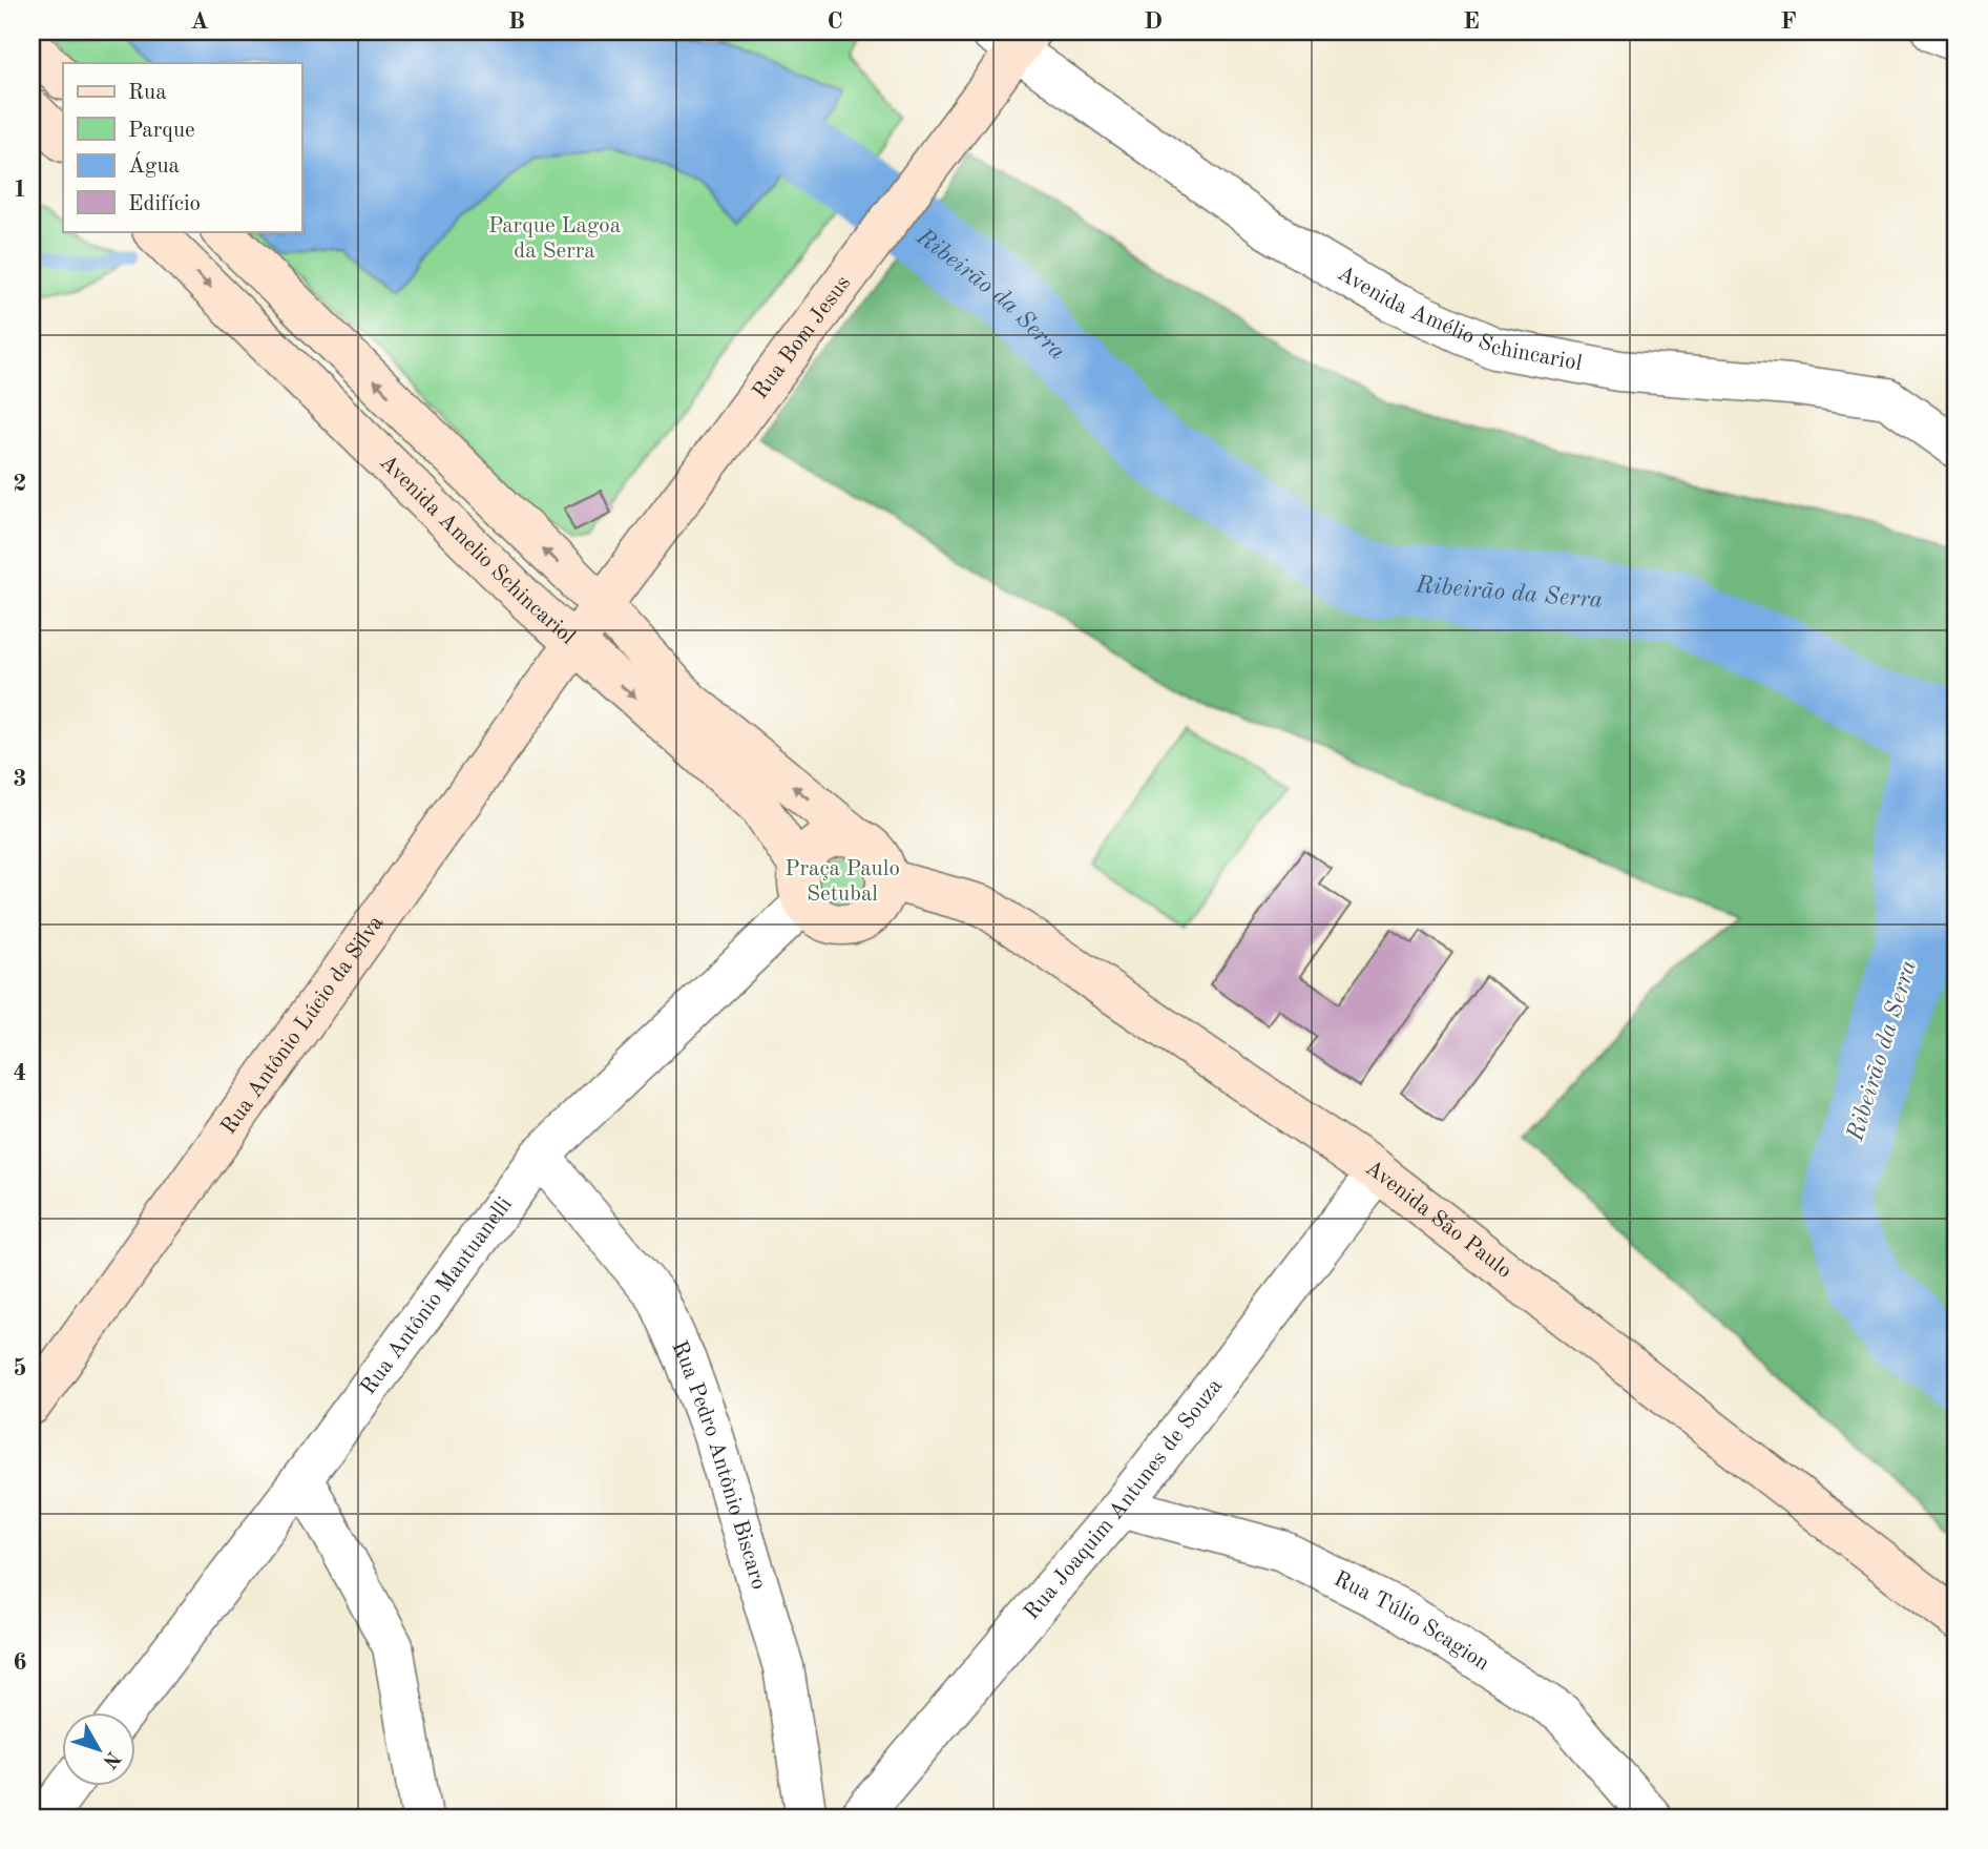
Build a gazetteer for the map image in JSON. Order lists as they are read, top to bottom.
{
  "streets": {
    "main road": [
      "Rua Bom Jesus",
      "Avenida Amelio Schincariol",
      "Rua Antônio Lúcio da Silva",
      "Avenida São Paulo"
    ],
    "street": [
      "Avenida Amélio Schincariol",
      "Rua Antônio Mantuanelli",
      "Rua Pedro Antônio Biscaro",
      "Rua Joaquim Antunes de Souza",
      "Rua Túlio Scagion"
    ]
  },
  "crossings": [
    ["Avenida Amélio Schincariol", "Rua Bom Jesus"],
    ["Rua Bom Jesus", "Avenida Amelio Schincariol"],
    ["Rua Bom Jesus", "Rua Antônio Lúcio da Silva"],
    ["Avenida Amelio Schincariol", "Rua Antônio Lúcio da Silva"],
    ["Avenida Amelio Schincariol", "Avenida São Paulo"],
    ["Avenida Amelio Schincariol", "Rua Antônio Mantuanelli"],
    ["Avenida São Paulo", "Rua Antônio Mantuanelli"],
    ["Avenida São Paulo", "Rua Joaquim Antunes de Souza"],
    ["Rua Antônio Mantuanelli", "Rua Pedro Antônio Biscaro"],
    ["Rua Joaquim Antunes de Souza", "Rua Túlio Scagion"]
  ],
  "water": ["Ribeirão da Serra"],
  "parks": ["Parque Lagoa da Serra", "Praça Paulo Setubal"],
  "legend": [
    "Rua",
    "Parque",
    "Água",
    "Edifício"
  ],
  "north": "bottom right",
  "grid": {
    "columns": [
      "A",
      "B",
      "C",
      "D",
      "E",
      "F"
    ],
    "rows": [
      "1",
      "2",
      "3",
      "4",
      "5",
      "6"
    ]
  }
}
